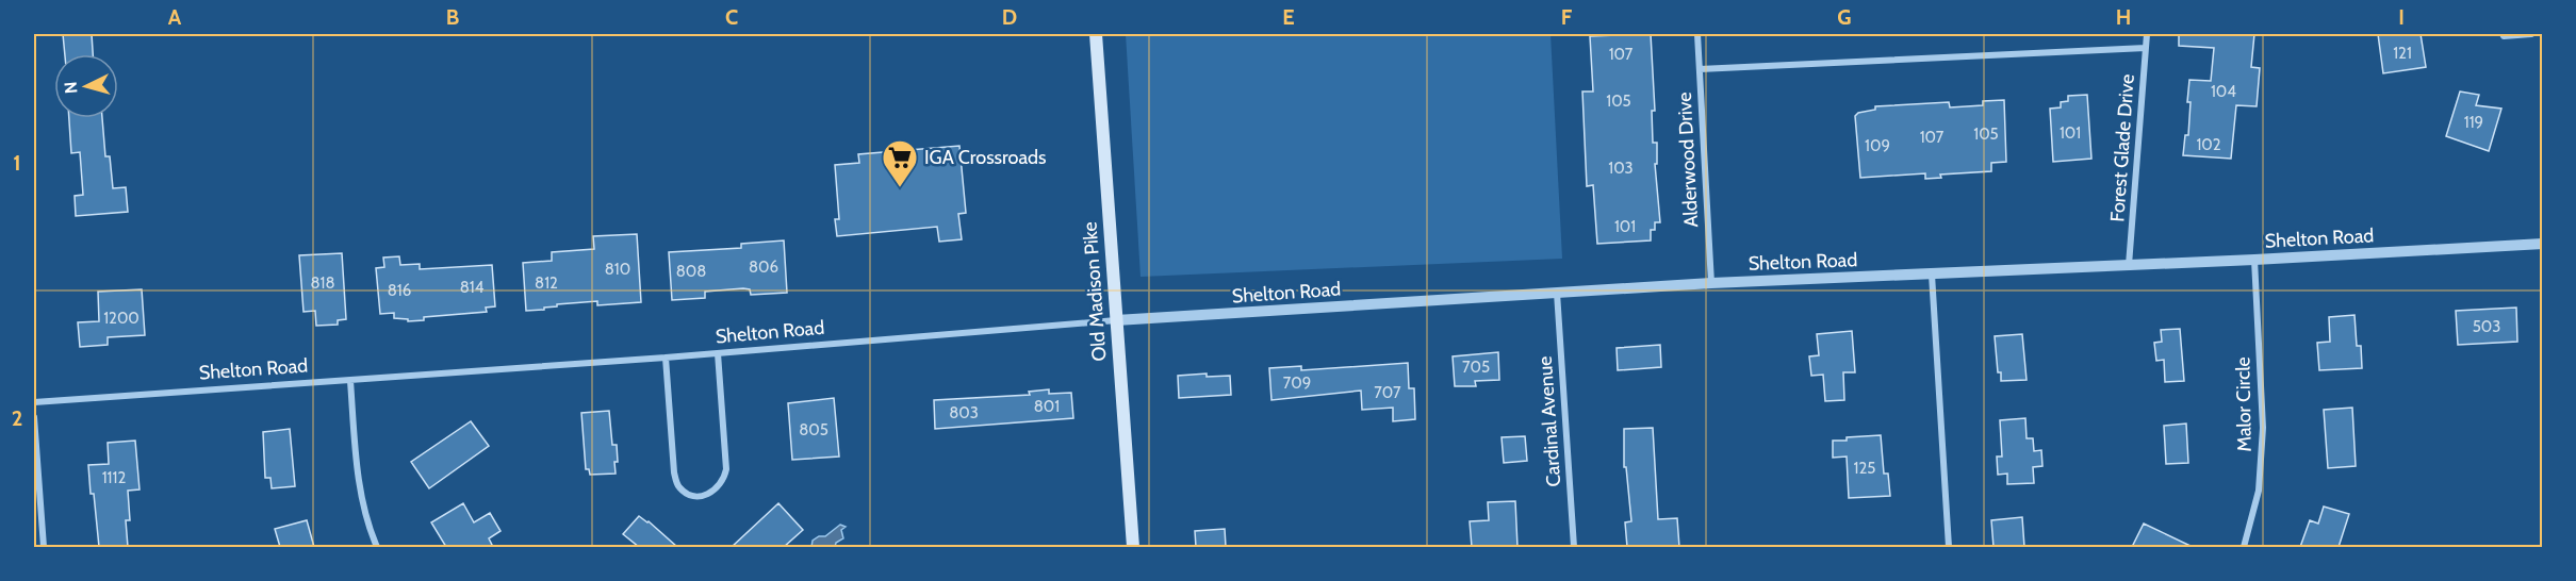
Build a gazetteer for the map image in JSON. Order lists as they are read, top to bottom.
{
  "streets": {
    "main road": ["Old Madison Pike"],
    "street": [
      "Forest Glade Drive",
      "Alderwood Drive",
      "Shelton Road",
      "Malor Circle",
      "Cardinal Avenue"
    ]
  },
  "crossings": [
    ["Forest Glade Drive", "Shelton Road"],
    ["Alderwood Drive", "Shelton Road"],
    ["Shelton Road", "Old Madison Pike"],
    ["Shelton Road", "Malor Circle"],
    ["Shelton Road", "Cardinal Avenue"]
  ],
  "places": {
    "supermarket": ["IGA Crossroads"]
  },
  "house_numbers": [
    "121",
    "107",
    "104",
    "105",
    "119",
    "101",
    "105",
    "107",
    "102",
    "109",
    "103",
    "101",
    "806",
    "810",
    "808",
    "818",
    "812",
    "814",
    "816",
    "1200",
    "503",
    "705",
    "709",
    "707",
    "801",
    "803",
    "805",
    "125",
    "1112"
  ],
  "north": "left",
  "grid": {
    "columns": [
      "A",
      "B",
      "C",
      "D",
      "E",
      "F",
      "G",
      "H",
      "I"
    ],
    "rows": ["1", "2"]
  }
}
